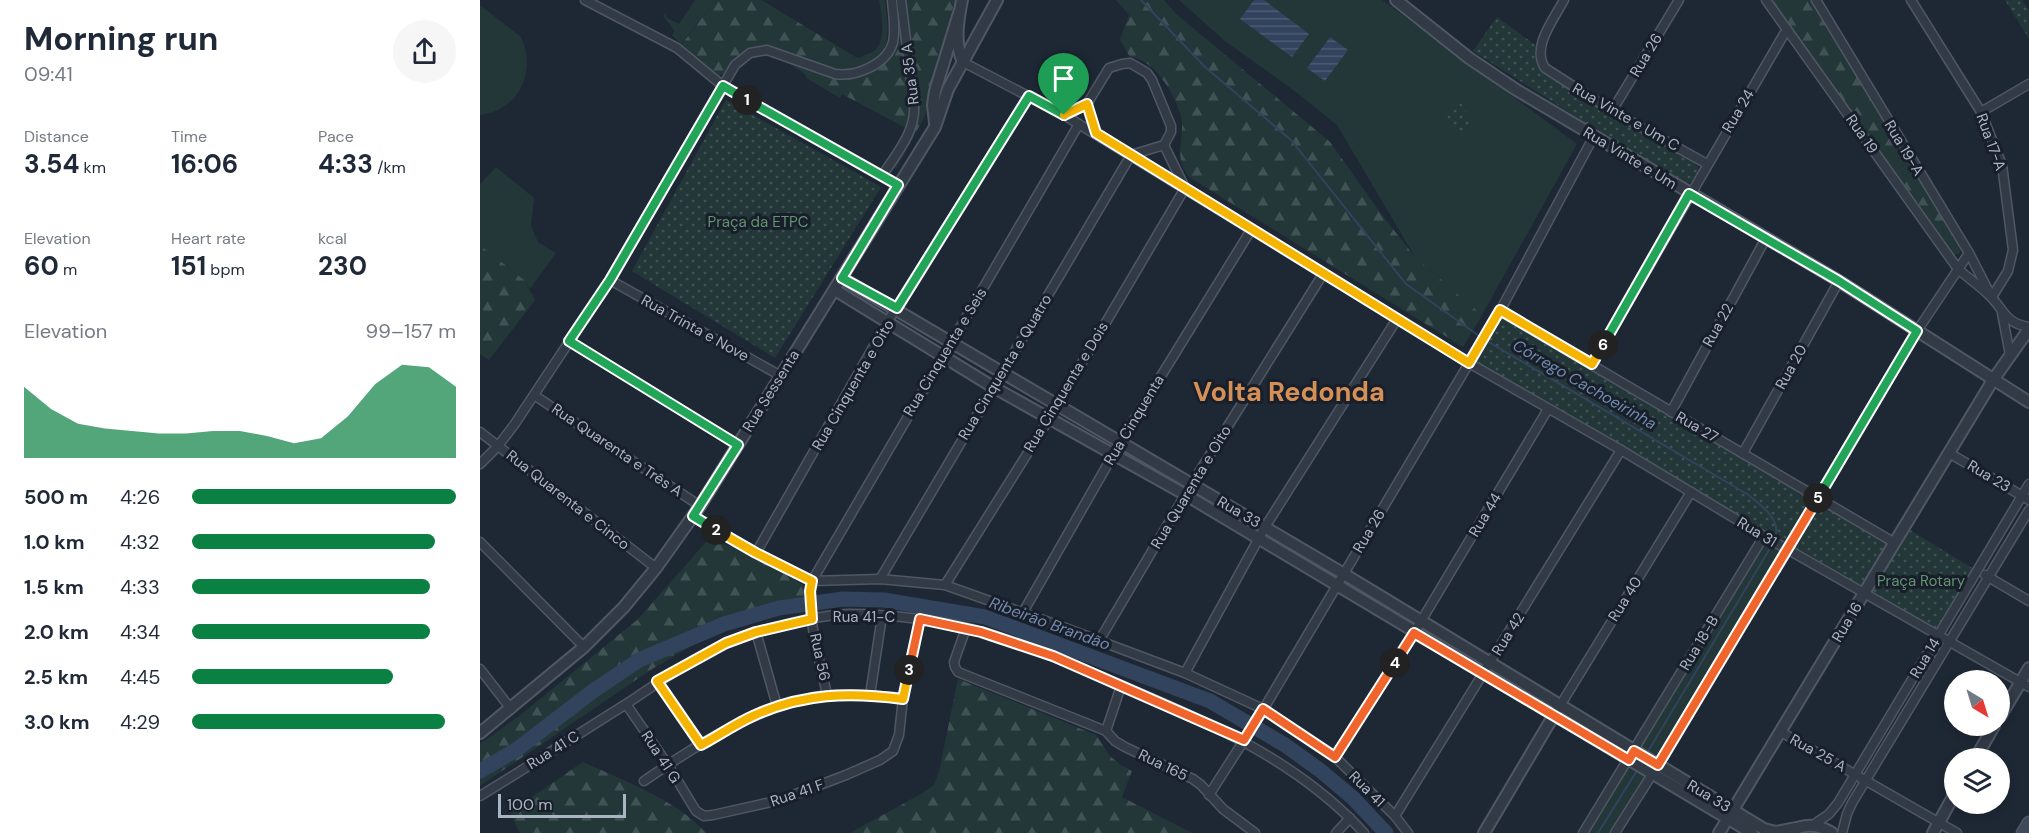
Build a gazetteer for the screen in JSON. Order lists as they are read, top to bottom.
{
  "streets": {
    "street": [
      "Rua 26",
      "Rua 35 A",
      "Rua 24",
      "Rua Vinte e Um C",
      "Rua 19",
      "Rua 17-A",
      "Rua 19-A",
      "Rua Vinte e Um",
      "Rua 22",
      "Rua Trinta e Nove",
      "Rua Cinquenta e Seis",
      "Rua Cinquenta e Quatro",
      "Rua 20",
      "Rua Cinquenta e Oito",
      "Rua Cinquenta e Dois",
      "Rua Sessenta",
      "Rua Cinquenta",
      "Rua 27",
      "Rua Quarenta e Três A",
      "Rua 23",
      "Rua Quarenta e Oito",
      "Rua Quarenta e Cinco",
      "Rua 33",
      "Rua 44",
      "Rua 31",
      "Rua 40",
      "Rua 41-C",
      "Rua 16",
      "Rua 42",
      "Rua 18-B",
      "Rua 56",
      "Rua 14",
      "Rua 41 C",
      "Rua 25 A",
      "Rua 41 G",
      "Rua 165",
      "Rua 41",
      "Rua 41 F"
    ]
  },
  "crossings": [
    ["Rua 26", "Rua Vinte e Um C"],
    ["Rua 26", "Rua 27"],
    ["Rua 26", "Rua 33"],
    ["Rua 26", "Rua 31"],
    ["Rua 26", "Rua 41-C"],
    ["Rua 26", "Rua 165"],
    ["Rua 26", "Rua 41"],
    ["Rua 24", "Rua Vinte e Um C"],
    ["Rua 24", "Rua 19"],
    ["Rua 24", "Rua Vinte e Um"],
    ["Rua 24", "Rua 27"],
    ["Rua 19", "Rua 17-A"],
    ["Rua 19", "Rua 19-A"],
    ["Rua 17-A", "Rua 19-A"],
    ["Rua Vinte e Um", "Rua 22"],
    ["Rua Vinte e Um", "Rua 20"],
    ["Rua Vinte e Um", "Rua 16"],
    ["Rua 22", "Rua 27"],
    ["Rua Trinta e Nove", "Rua Sessenta"],
    ["Rua Cinquenta e Seis", "Rua 33"],
    ["Rua Cinquenta e Seis", "Rua 56"],
    ["Rua Cinquenta e Seis", "Rua 41"],
    ["Rua Cinquenta e Quatro", "Rua 33"],
    ["Rua Cinquenta e Quatro", "Rua 31"],
    ["Rua Cinquenta e Quatro", "Rua 41"],
    ["Rua 20", "Rua 27"],
    ["Rua Cinquenta e Oito", "Rua 33"],
    ["Rua Cinquenta e Dois", "Rua 33"],
    ["Rua Cinquenta e Dois", "Rua 31"],
    ["Rua Cinquenta e Dois", "Rua 41"],
    ["Rua Sessenta", "Rua Quarenta e Três A"],
    ["Rua Sessenta", "Rua Quarenta e Cinco"],
    ["Rua Sessenta", "Rua 33"],
    ["Rua Cinquenta", "Rua 33"],
    ["Rua Cinquenta", "Rua 31"],
    ["Rua Cinquenta", "Rua 41"],
    ["Rua 27", "Rua 16"],
    ["Rua 23", "Rua 16"],
    ["Rua 23", "Rua 14"],
    ["Rua Quarenta e Oito", "Rua 33"],
    ["Rua Quarenta e Oito", "Rua 31"],
    ["Rua Quarenta e Oito", "Rua 41"],
    ["Rua 33", "Rua 44"],
    ["Rua 33", "Rua 40"],
    ["Rua 33", "Rua 16"],
    ["Rua 33", "Rua 42"],
    ["Rua 33", "Rua 18-B"],
    ["Rua 33", "Rua 14"],
    ["Rua 44", "Rua 31"],
    ["Rua 44", "Rua 41"],
    ["Rua 31", "Rua 40"],
    ["Rua 31", "Rua 16"],
    ["Rua 31", "Rua 42"],
    ["Rua 31", "Rua 18-B"],
    ["Rua 31", "Rua 14"],
    ["Rua 41-C", "Rua 56"],
    ["Rua 41-C", "Rua 41 C"],
    ["Rua 41-C", "Rua 41 G"],
    ["Rua 41-C", "Rua 165"],
    ["Rua 16", "Rua 25 A"],
    ["Rua 42", "Rua 41"],
    ["Rua 14", "Rua 25 A"],
    ["Rua 41 C", "Rua 41 G"],
    ["Rua 41 G", "Rua 41 F"]
  ],
  "districts": ["Volta Redonda"],
  "water": ["Córrego Cachoeirinha", "Ribeirão Brandão"],
  "parks": ["Praça da ETPC", "Praça Rotary"],
  "scale_bar": "100 m",
  "north": "bottom right",
  "page": {
    "heading": ["Morning run", "09:41"],
    "pins": [
      "1",
      "6",
      "5",
      "2",
      "4",
      "3"
    ],
    "stats": [
      ["Distance", "3.54 km"],
      ["Time", "16:06"],
      ["Pace", "4:33 /km"],
      ["Elevation", "60 m"],
      ["Heart rate", "151 bpm"],
      ["kcal", "230"]
    ],
    "chart": ["Elevation", "99–157 m"],
    "list": [
      {
        "name": "500 m",
        "note": "4:26"
      },
      {
        "name": "1.0 km",
        "note": "4:32"
      },
      {
        "name": "1.5 km",
        "note": "4:33"
      },
      {
        "name": "2.0 km",
        "note": "4:34"
      },
      {
        "name": "2.5 km",
        "note": "4:45"
      },
      {
        "name": "3.0 km",
        "note": "4:29"
      }
    ],
    "scale": "100 m"
  }
}
